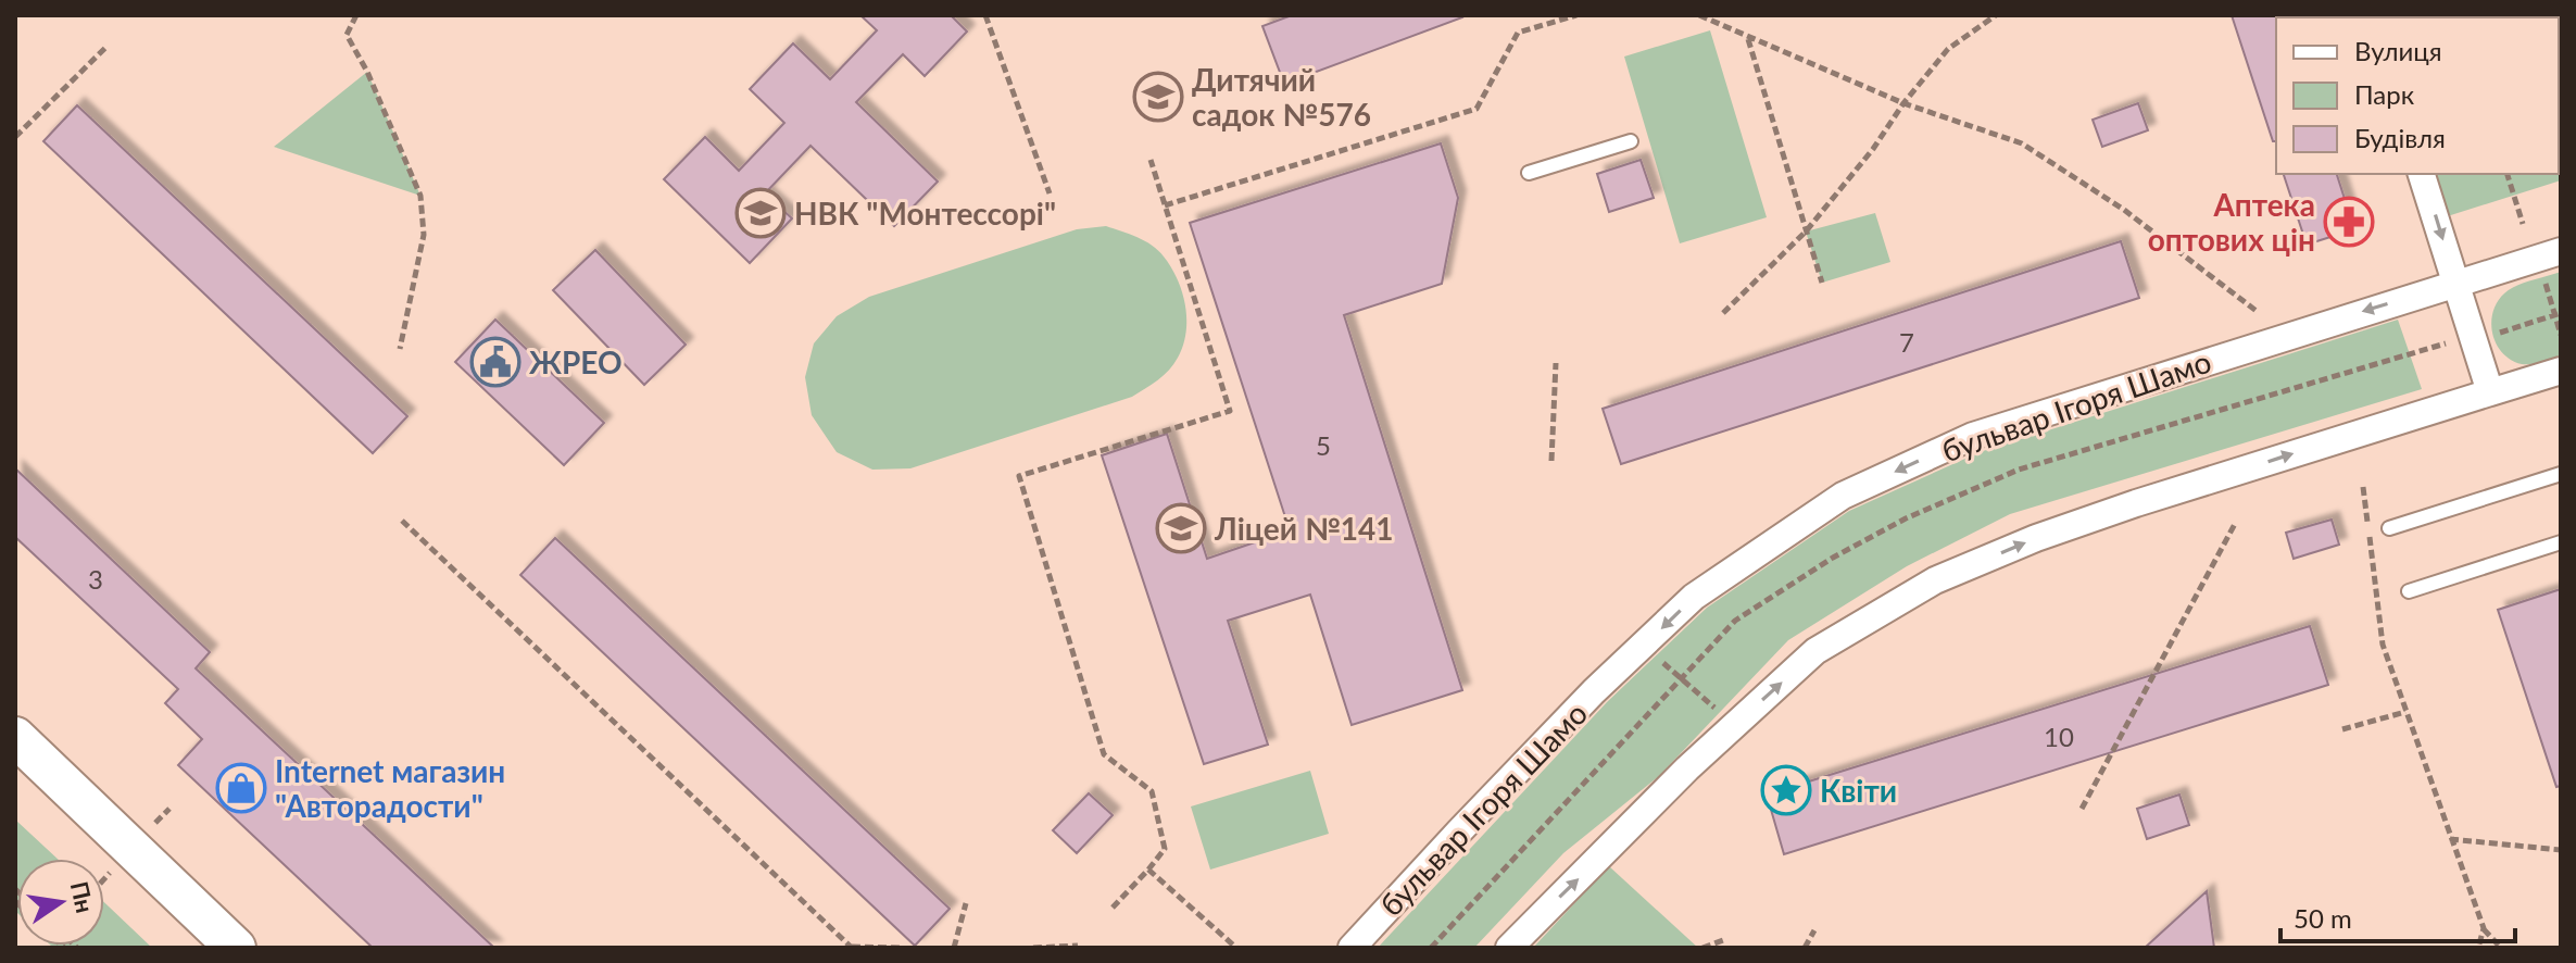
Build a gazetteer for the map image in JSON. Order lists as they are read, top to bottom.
{
  "streets": {
    "street": ["бульвар Ігоря Шамо"]
  },
  "places": {
    "school or university": ["Дитячий садок №576", "НВК \"Монтессорі\"", "Ліцей №141"],
    "pharmacy": ["Аптека оптових цін"],
    "public building": ["ЖРЕО"],
    "shop": ["Internet магазин \"Авторадости\""],
    "place": ["Квіти"]
  },
  "house_numbers": [
    "7",
    "5",
    "3",
    "10"
  ],
  "legend": ["Вулиця", "Парк", "Будівля"],
  "scale_bar": "50 m",
  "north": "right"
}
